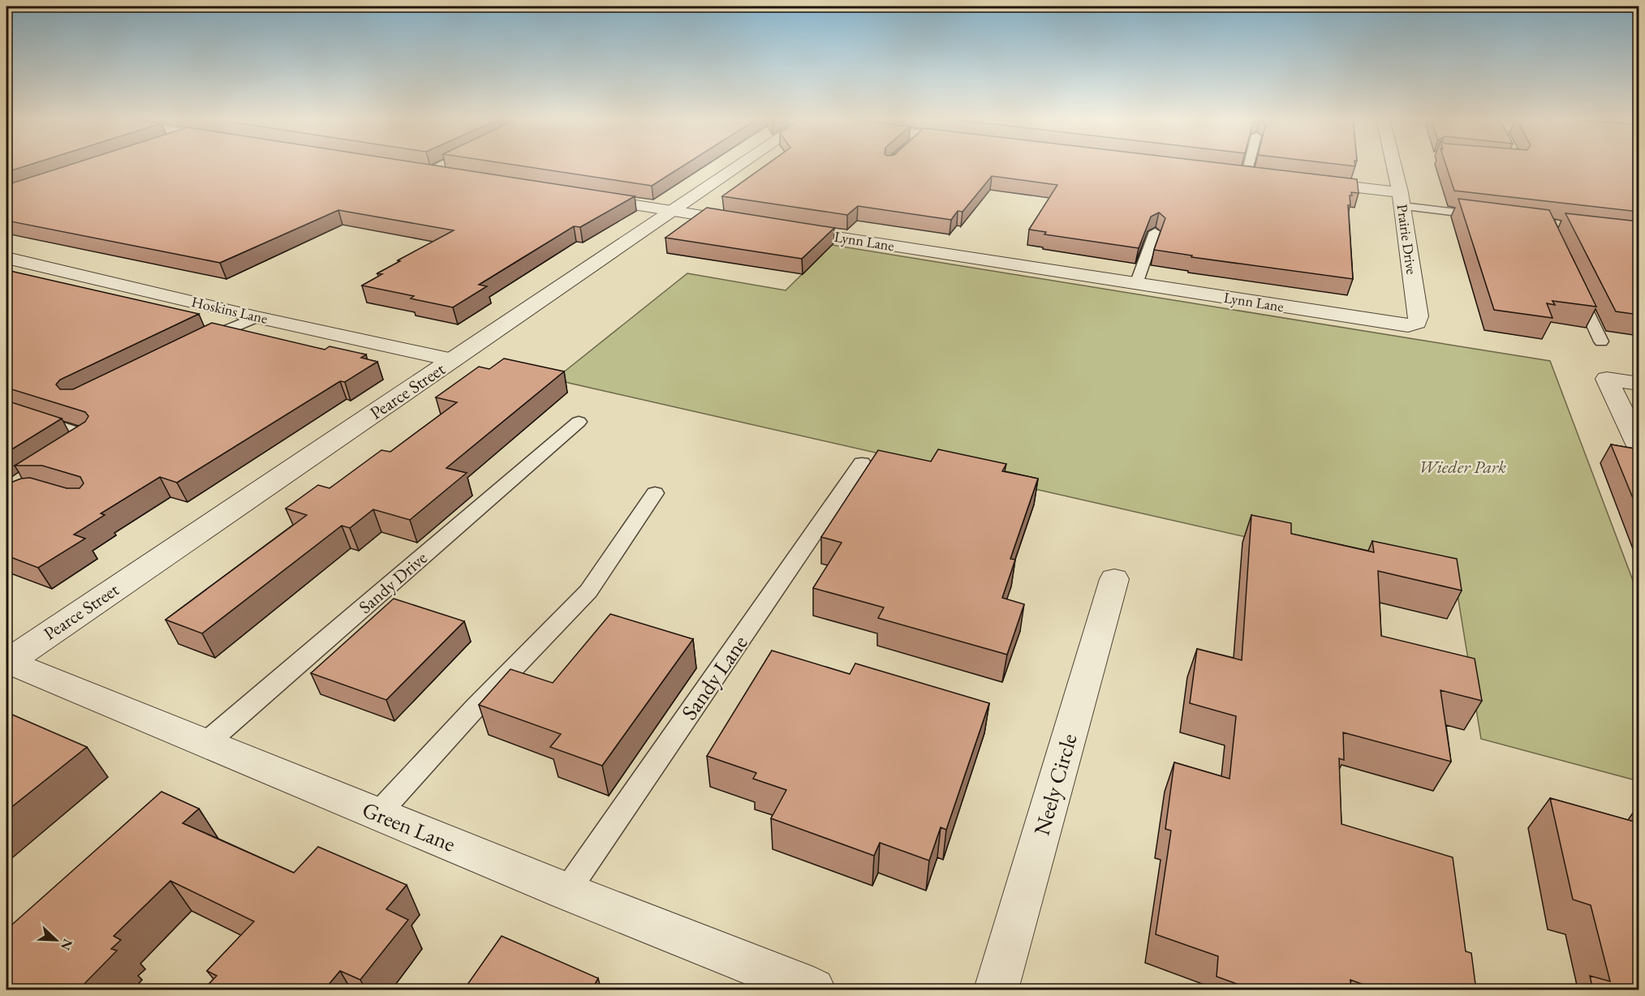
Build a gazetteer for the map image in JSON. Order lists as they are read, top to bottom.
{
  "streets": {
    "street": [
      "Prairie Drive",
      "Lynn Lane",
      "Hoskins Lane",
      "Pearce Street",
      "Neely Circle",
      "Green Lane"
    ],
    "lane": ["Sandy Drive", "Sandy Lane"]
  },
  "crossings": [
    ["Prairie Drive", "Lynn Lane"],
    ["Hoskins Lane", "Pearce Street"],
    ["Pearce Street", "Green Lane"],
    ["Sandy Drive", "Green Lane"],
    ["Sandy Lane", "Green Lane"]
  ],
  "parks": ["Wieder Park"],
  "north": "bottom right"
}
